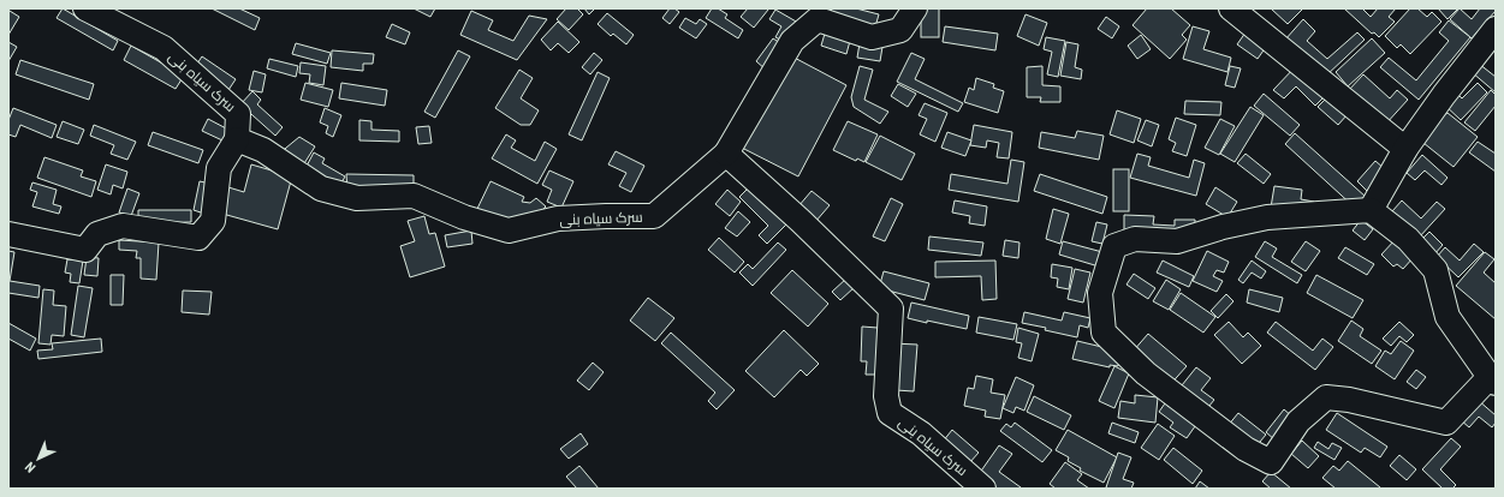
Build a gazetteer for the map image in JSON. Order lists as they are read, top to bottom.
{
  "streets": {
    "street": ["سرک سیاه بنی"]
  },
  "north": "bottom left"
}
